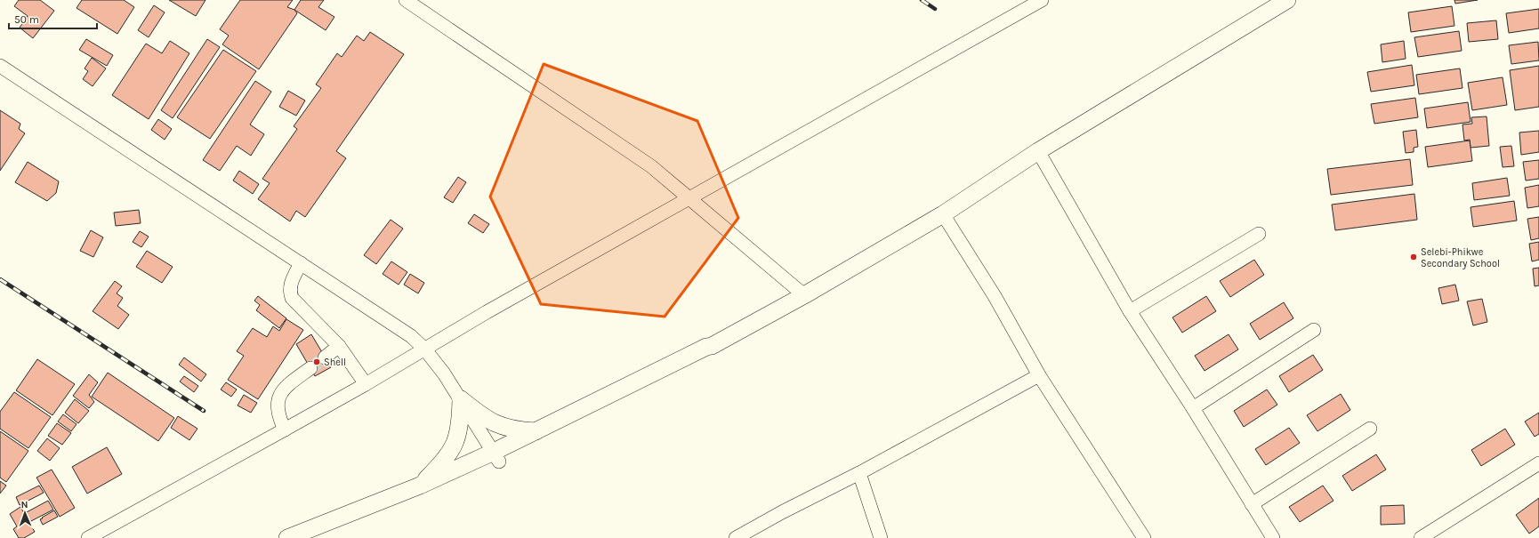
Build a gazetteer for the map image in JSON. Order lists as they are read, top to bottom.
{
  "places": ["Selebi-Phikwe Secondary School", "Shell"],
  "scale_bar": "50 m",
  "north": "top"
}
